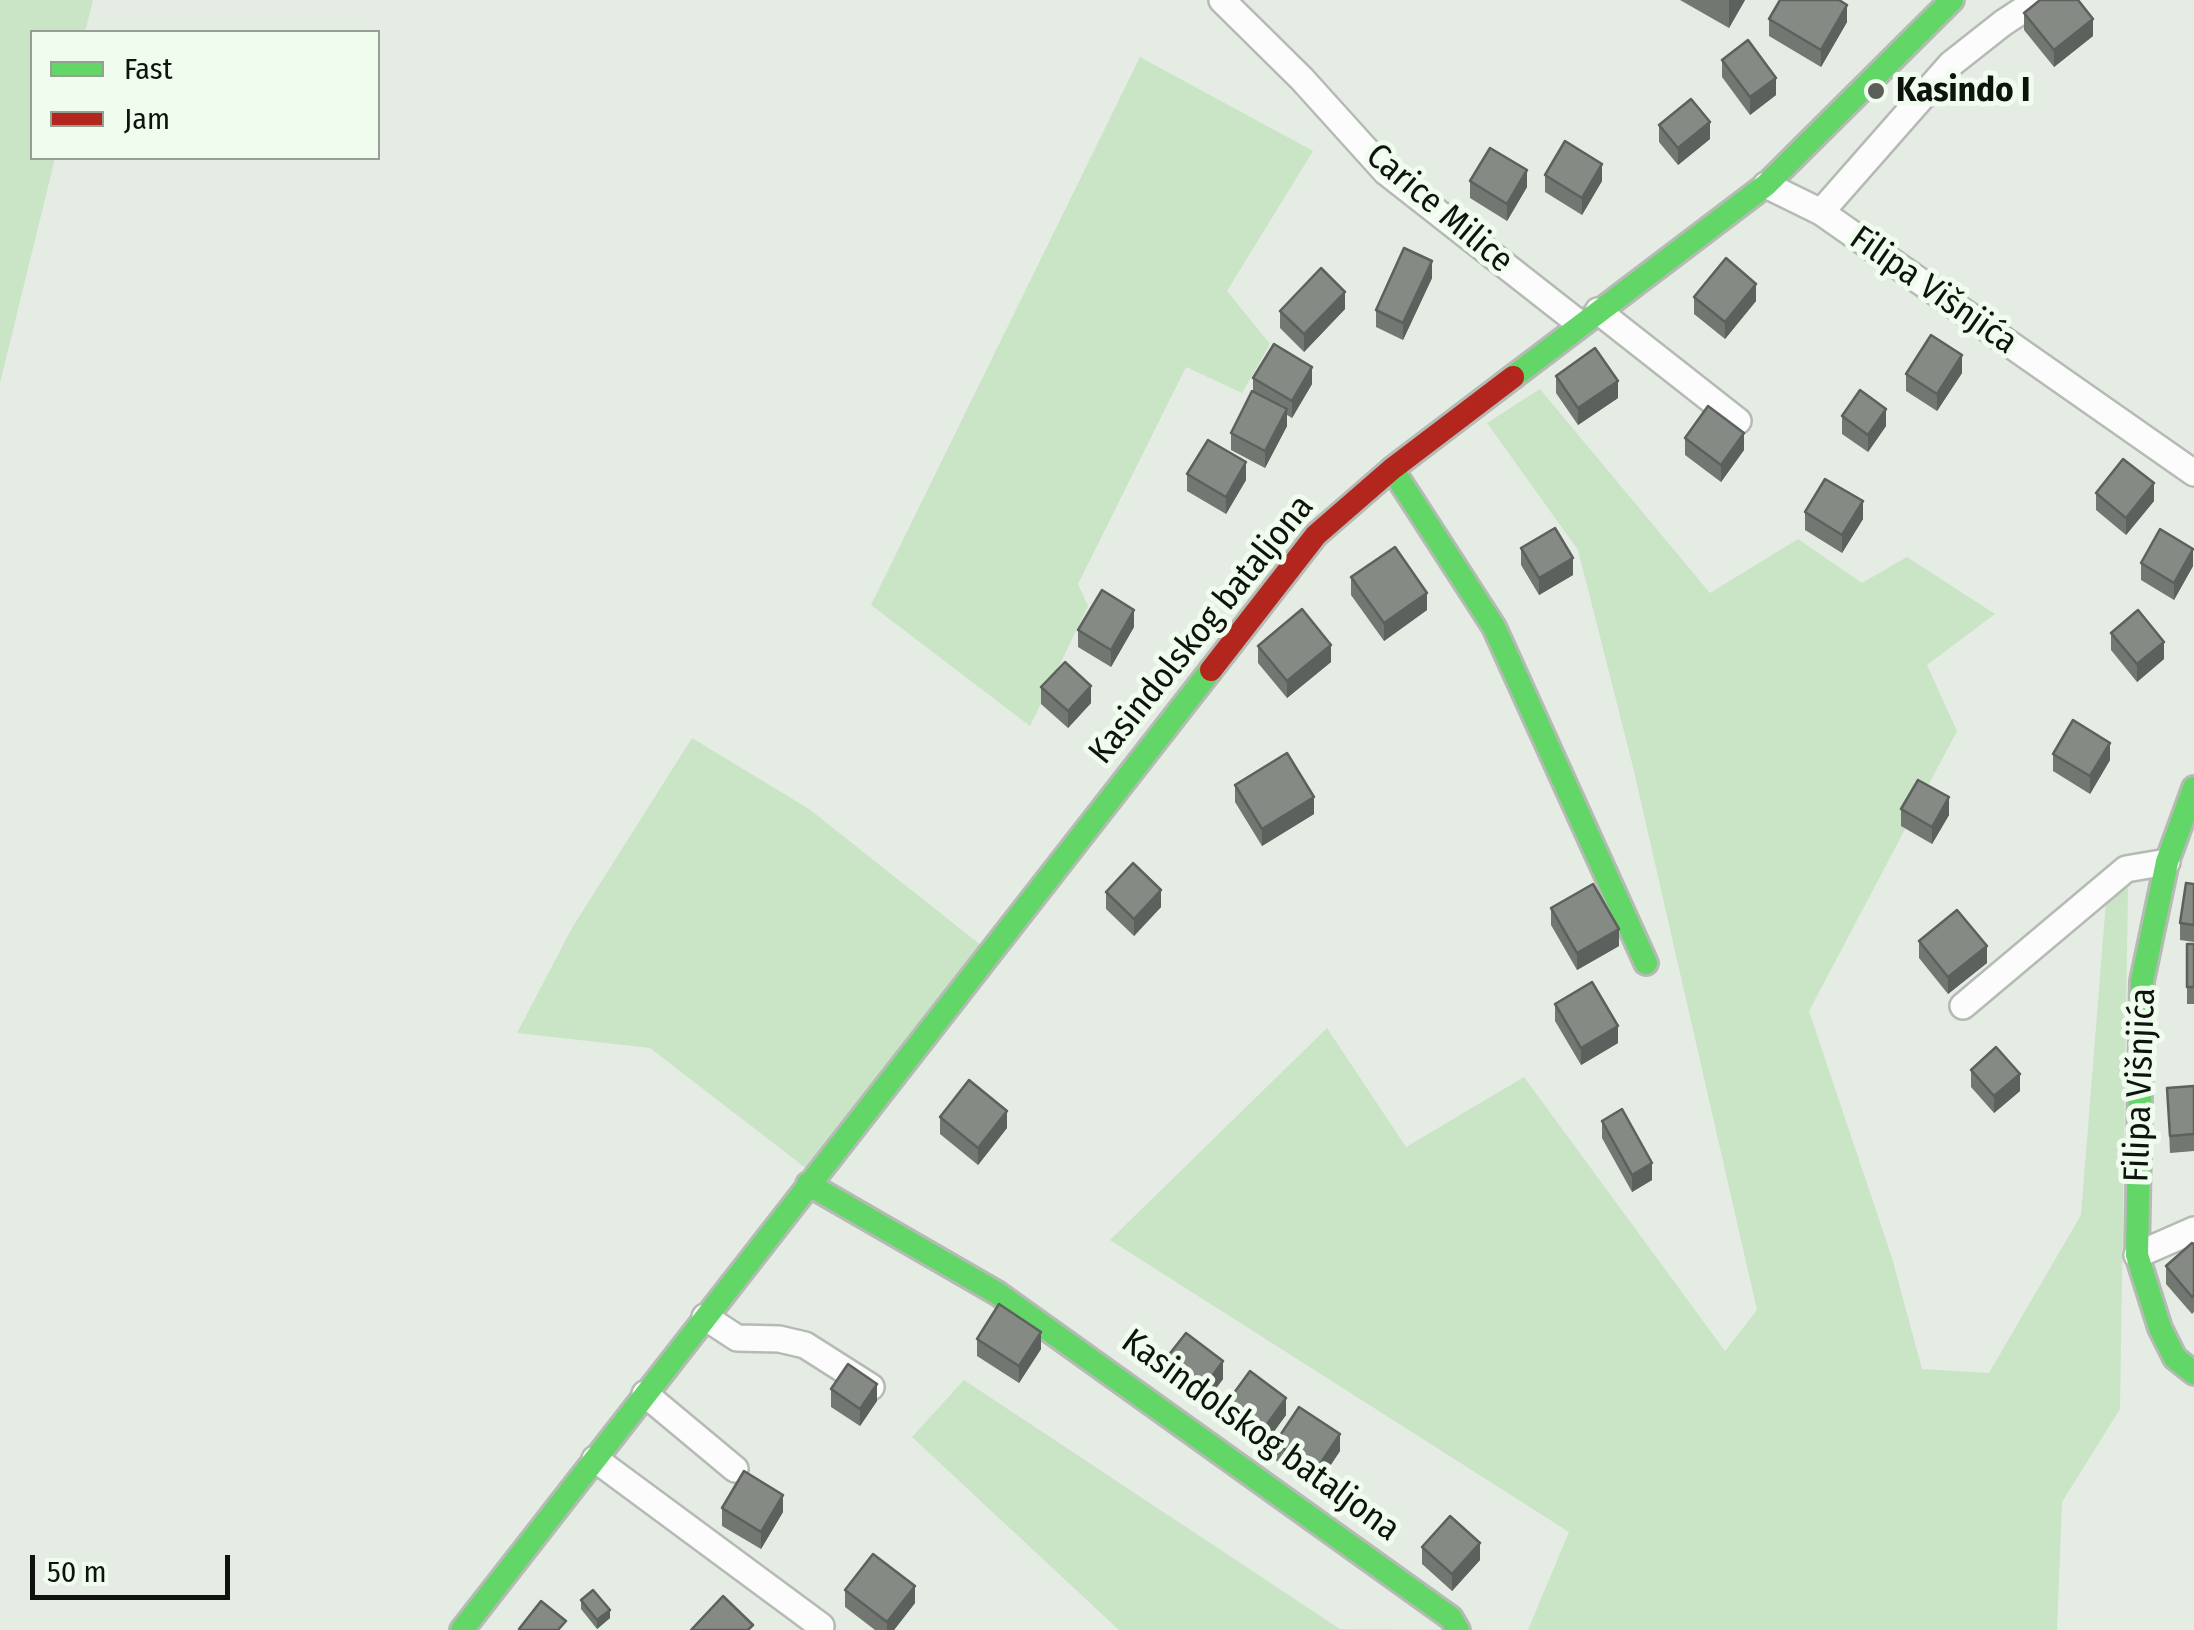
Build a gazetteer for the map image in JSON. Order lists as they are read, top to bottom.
{
  "streets": {
    "street": ["Carice Milice", "Filipa Višnjića", "Kasindolskog bataljona"]
  },
  "crossings": [
    ["Carice Milice", "Kasindolskog bataljona"],
    ["Filipa Višnjića", "Kasindolskog bataljona"]
  ],
  "places": ["Kasindo I"],
  "legend": ["Fast", "Jam"],
  "scale_bar": "50 m"
}
